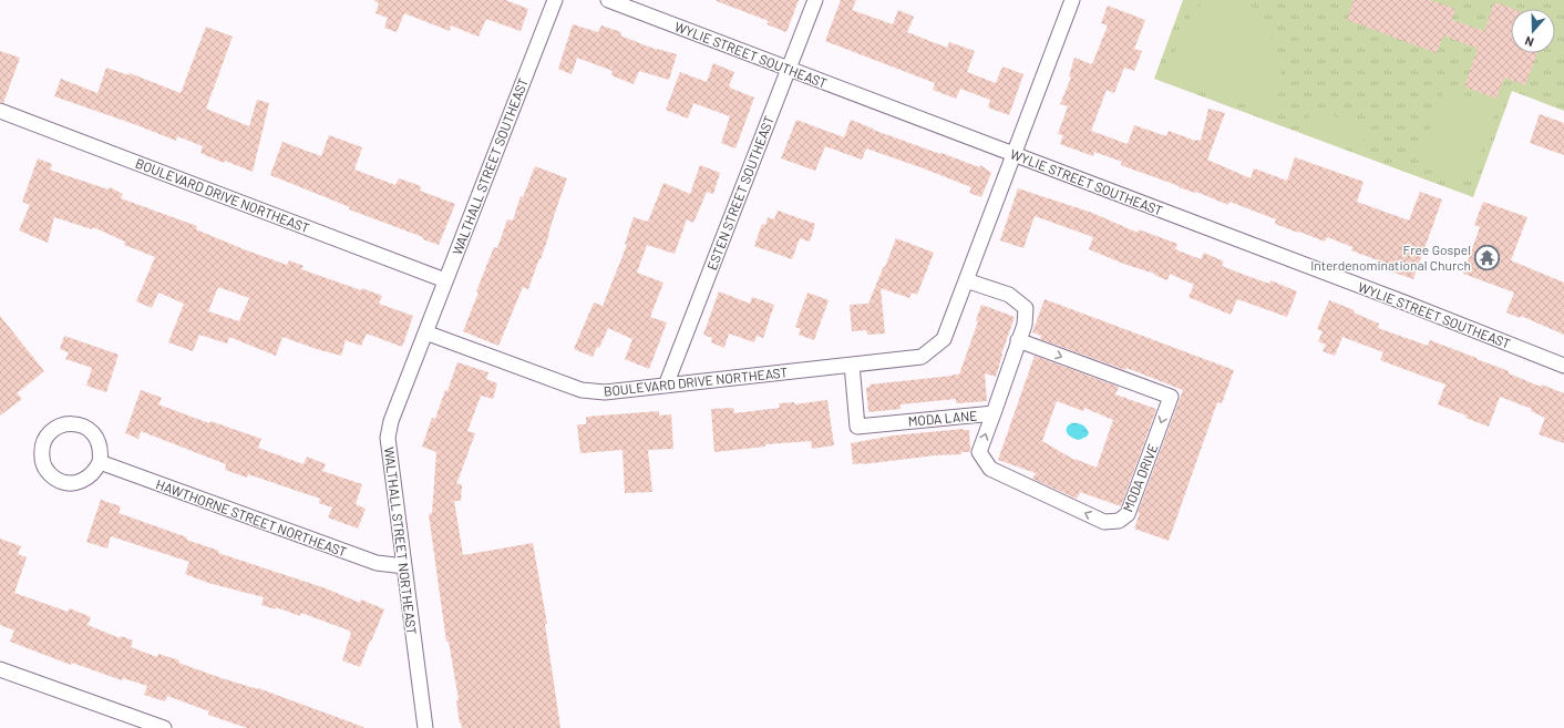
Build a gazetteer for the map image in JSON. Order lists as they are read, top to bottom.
{
  "streets": {
    "street": [
      "WYLIE STREET SOUTHEAST",
      "WALTHALL STREET SOUTHEAST",
      "ESTEN STREET SOUTHEAST",
      "BOULEVARD DRIVE NORTHEAST",
      "MODA LANE",
      "MODA DRIVE",
      "HAWTHORNE STREET NORTHEAST",
      "WALTHALL STREET NORTHEAST"
    ]
  },
  "crossings": [
    ["WYLIE STREET SOUTHEAST", "ESTEN STREET SOUTHEAST"],
    ["WALTHALL STREET SOUTHEAST", "BOULEVARD DRIVE NORTHEAST"],
    ["WALTHALL STREET SOUTHEAST", "WALTHALL STREET NORTHEAST"],
    ["ESTEN STREET SOUTHEAST", "BOULEVARD DRIVE NORTHEAST"],
    ["BOULEVARD DRIVE NORTHEAST", "MODA LANE"],
    ["BOULEVARD DRIVE NORTHEAST", "WALTHALL STREET NORTHEAST"],
    ["MODA LANE", "MODA DRIVE"],
    ["HAWTHORNE STREET NORTHEAST", "WALTHALL STREET NORTHEAST"]
  ],
  "places": {
    "temple": ["Free Gospel Interdenominational Church"]
  },
  "north": "bottom"
}
